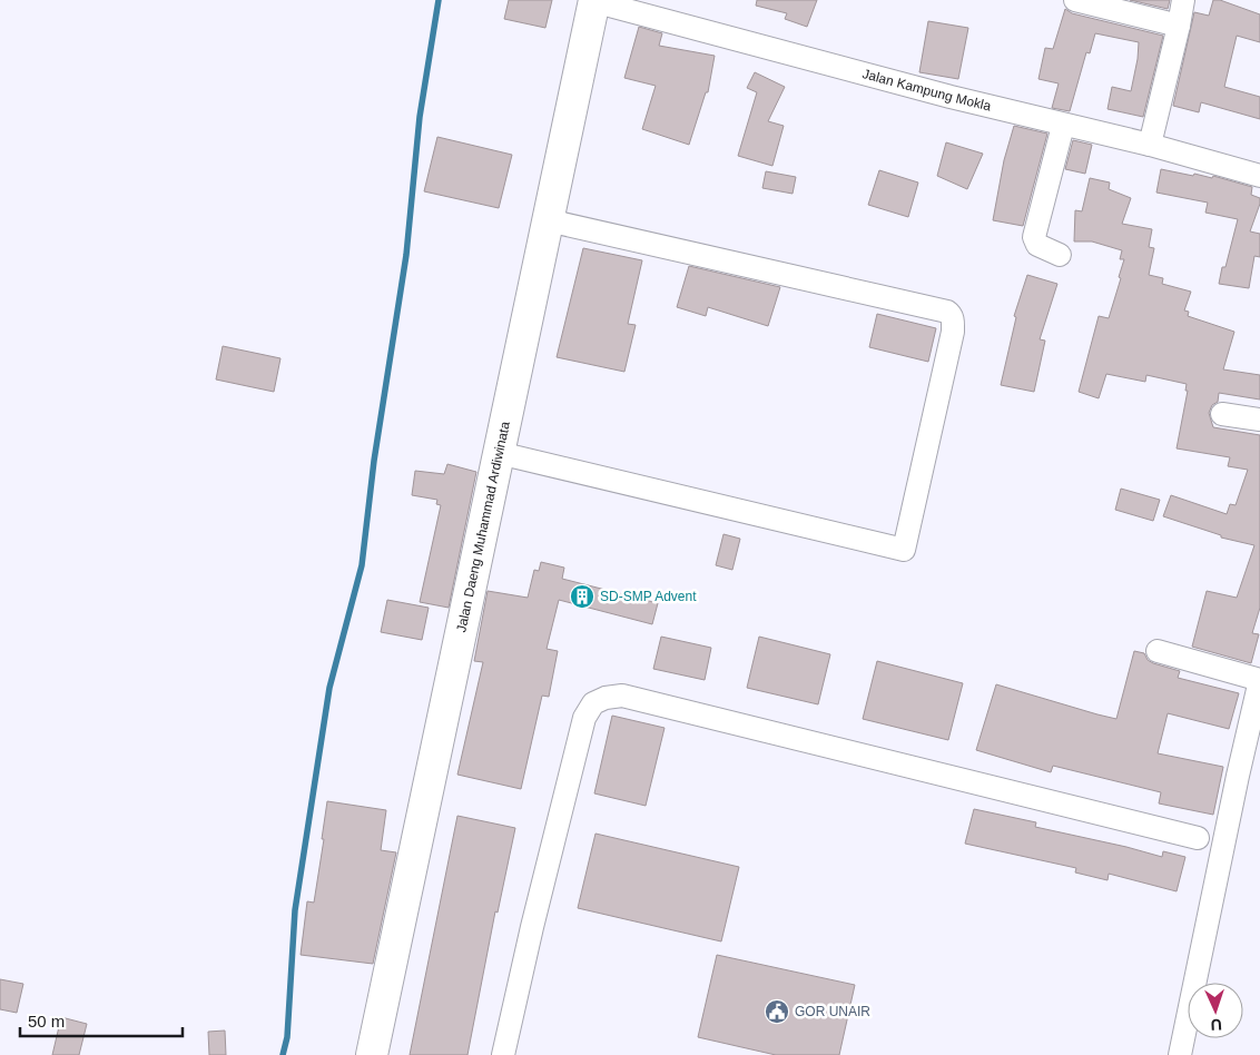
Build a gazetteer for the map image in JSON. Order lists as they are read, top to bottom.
{
  "streets": {
    "main road": ["Jalan Daeng Muhammad Ardiwinata"],
    "street": ["Jalan Kampung Mokla"]
  },
  "crossings": [
    ["Jalan Kampung Mokla", "Jalan Daeng Muhammad Ardiwinata"]
  ],
  "places": {
    "building": ["SD-SMP Advent"],
    "public building": ["GOR UNAIR"]
  },
  "scale_bar": "50 m",
  "north": "bottom"
}
